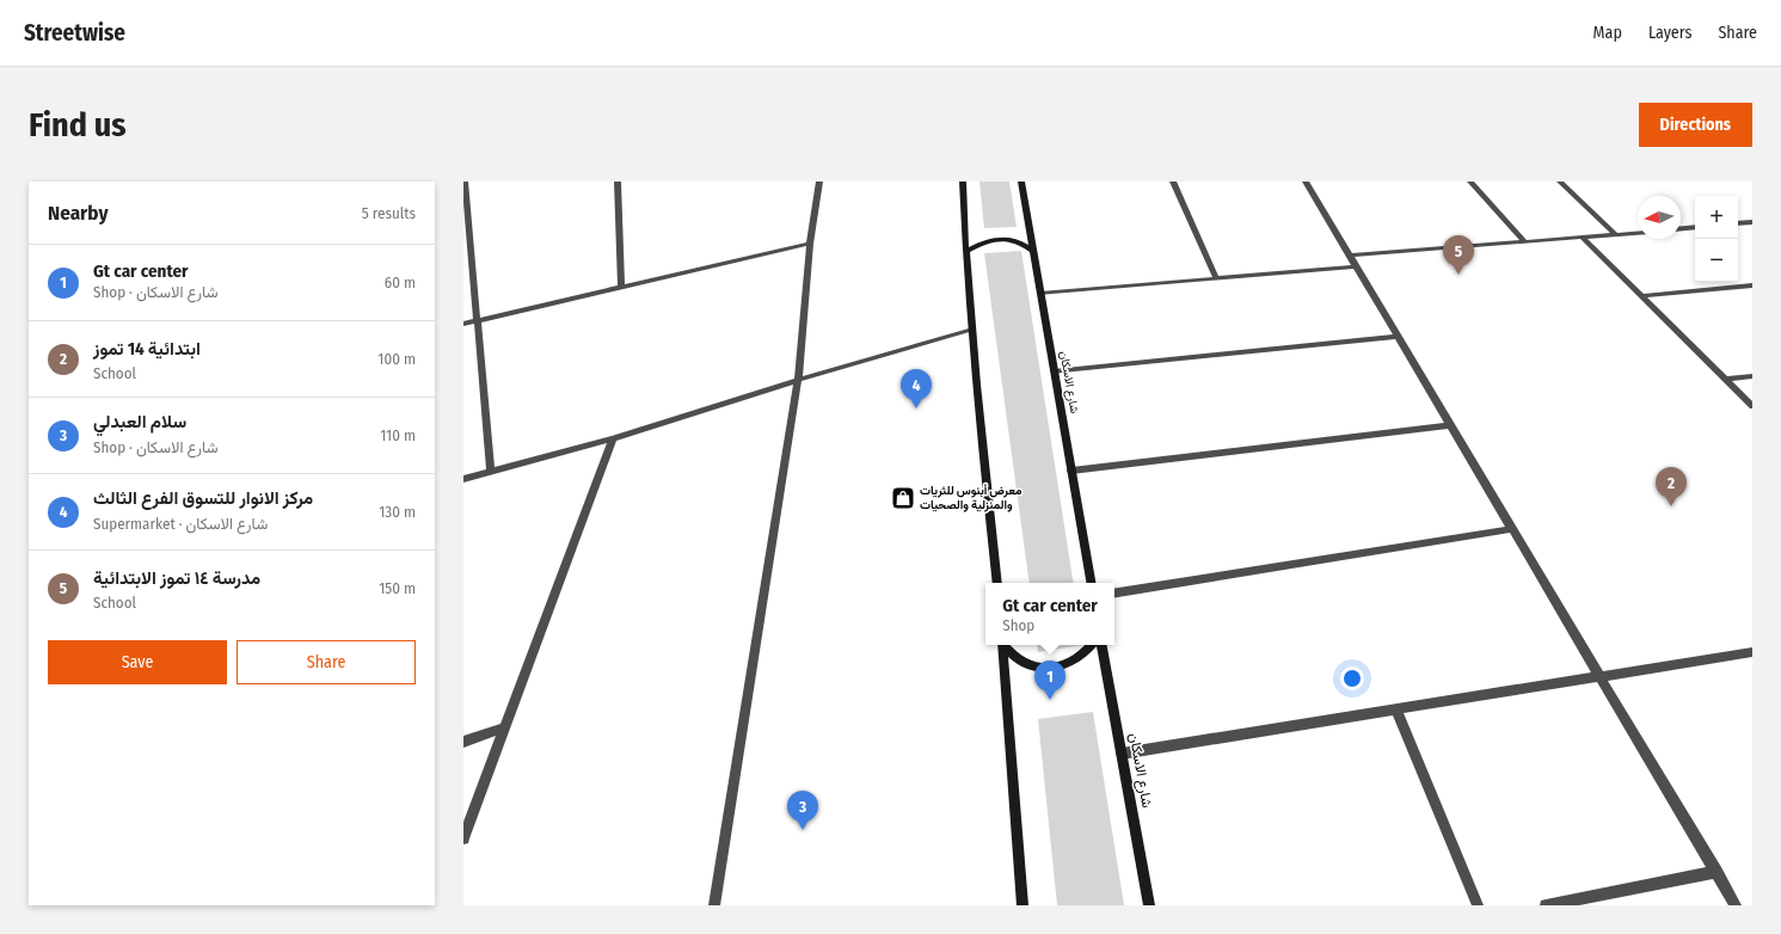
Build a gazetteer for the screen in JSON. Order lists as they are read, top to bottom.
{
  "streets": {
    "main road": ["شارع الاسكان"]
  },
  "places": {
    "shop": ["معرض أبنوس للثريات والمنزلية والصحيات"]
  },
  "north": "left",
  "page": {
    "header": "Streetwise",
    "nav": ["Map", "Layers", "Share"],
    "buttons": [
      "Directions",
      ["Save", "Share"]
    ],
    "title": "Find us",
    "heading": ["Nearby", "5 results"],
    "map_buttons": ["+", "−"],
    "pins": [
      "5",
      "4",
      "2",
      "1",
      "3"
    ],
    "list": [
      {
        "mark": "1",
        "name": "Gt car center",
        "note": "Shop · شارع الاسكان",
        "value": "60 m"
      },
      {
        "mark": "2",
        "name": "ابتدائية 14 تموز",
        "note": "School",
        "value": "100 m"
      },
      {
        "mark": "3",
        "name": "سلام العبدلي",
        "note": "Shop · شارع الاسكان",
        "value": "110 m"
      },
      {
        "mark": "4",
        "name": "مركز الانوار للتسوق الفرع الثالث",
        "note": "Supermarket · شارع الاسكان",
        "value": "130 m"
      },
      {
        "mark": "5",
        "name": "مدرسة ١٤ تموز الابتدائية",
        "note": "School",
        "value": "150 m"
      }
    ],
    "popup": ["Gt car center", "Shop"]
  }
}
